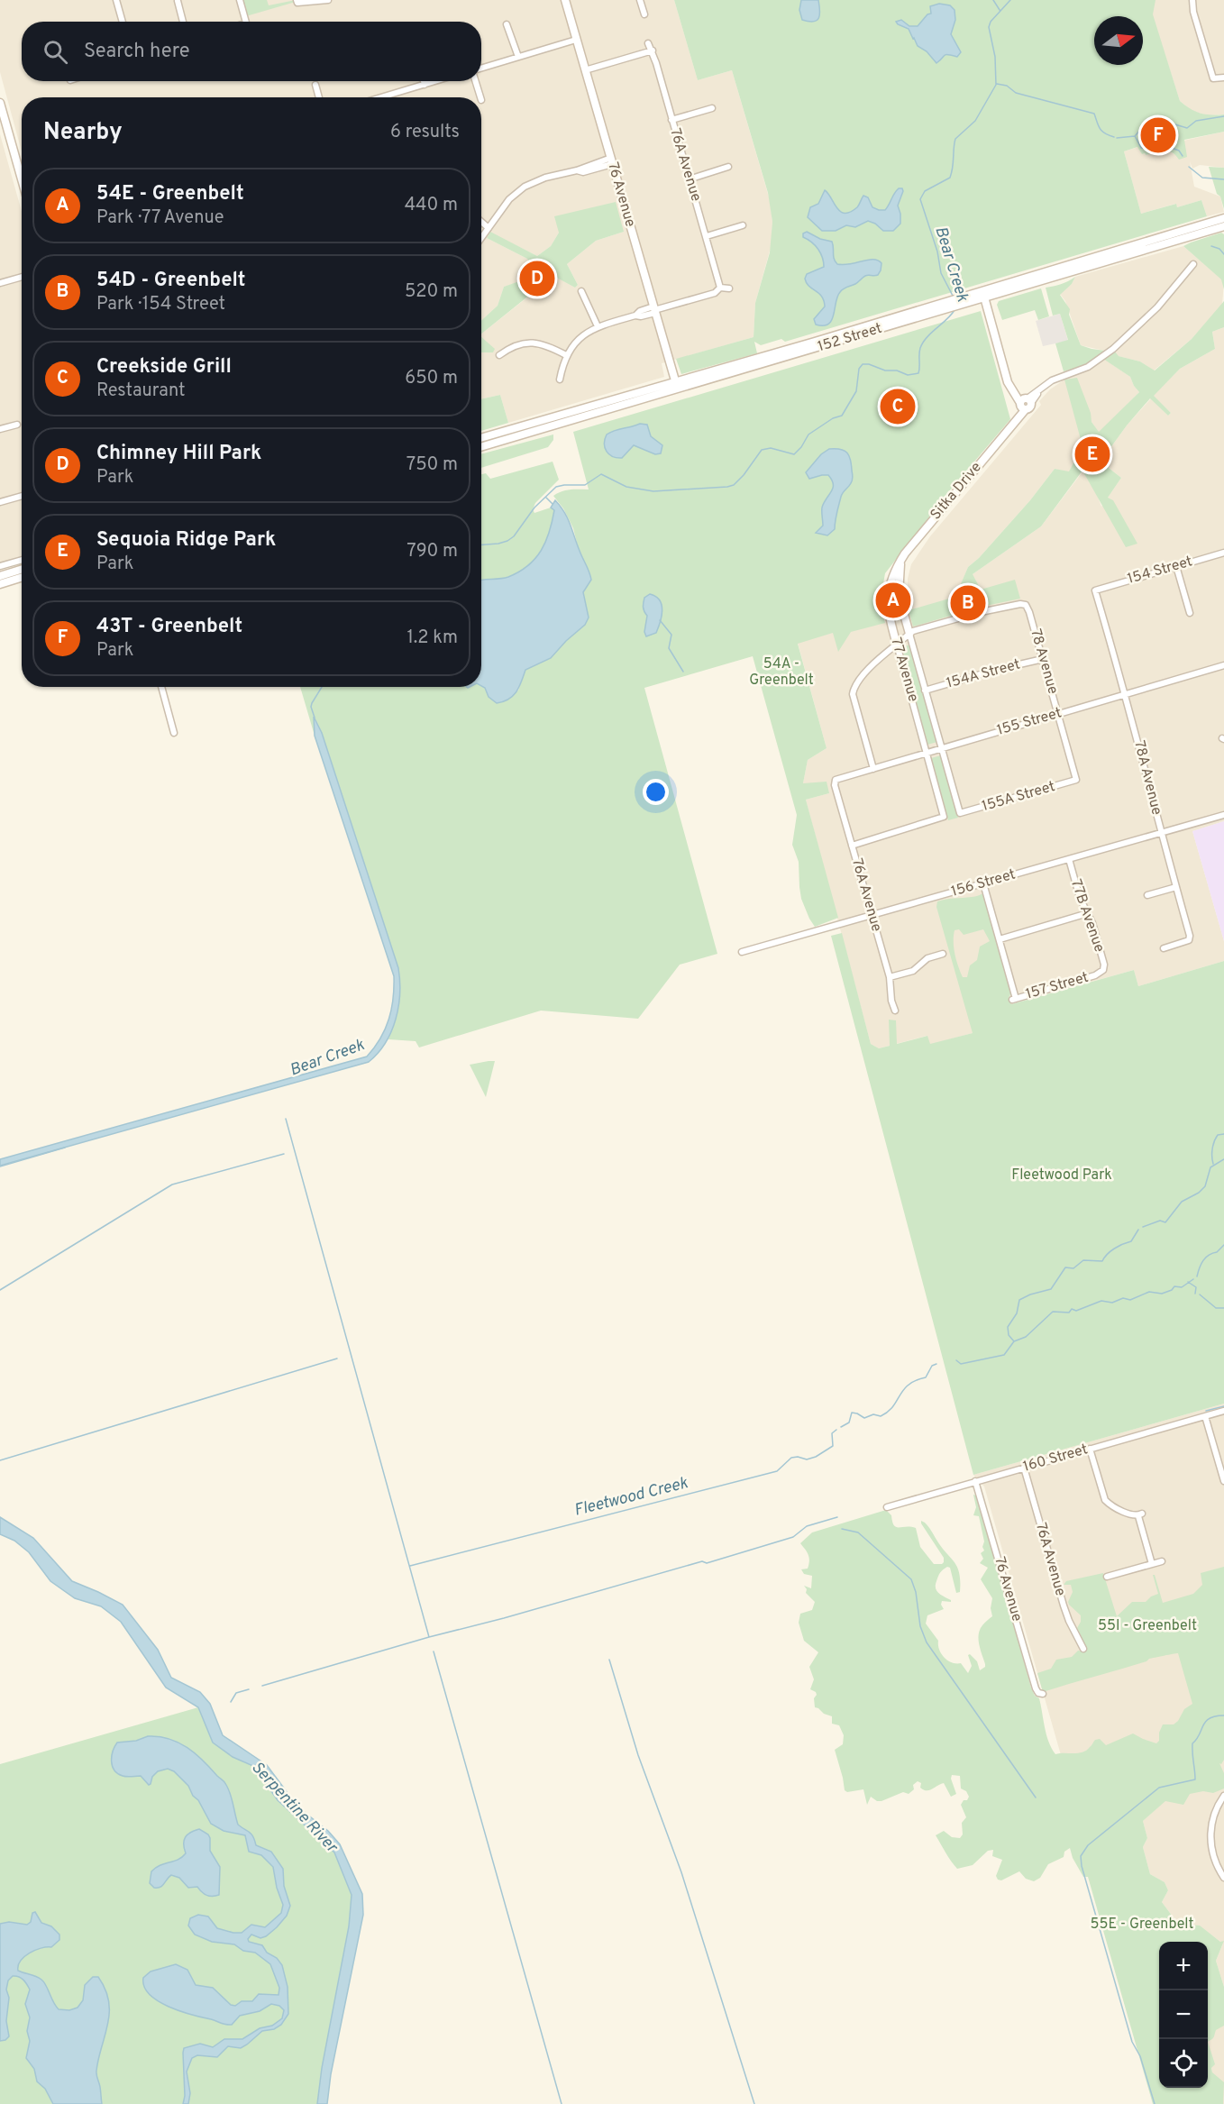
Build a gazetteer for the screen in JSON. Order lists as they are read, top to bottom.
{
  "streets": {
    "main road": [
      "76 Avenue",
      "152 Street",
      "Sitka Drive",
      "77 Avenue"
    ],
    "street": [
      "76A Avenue",
      "154 Street",
      "78 Avenue",
      "154A Street",
      "155 Street",
      "78A Avenue",
      "155A Street",
      "156 Street",
      "77B Avenue",
      "157 Street",
      "160 Street"
    ]
  },
  "crossings": [
    ["76A Avenue", "77 Avenue"],
    ["76A Avenue", "155 Street"],
    ["76A Avenue", "156 Street"],
    ["76A Avenue", "160 Street"],
    ["76 Avenue", "152 Street"],
    ["76 Avenue", "160 Street"],
    ["Sitka Drive", "77 Avenue"],
    ["154 Street", "78A Avenue"],
    ["78 Avenue", "77 Avenue"],
    ["78 Avenue", "154A Street"],
    ["78 Avenue", "155 Street"],
    ["78 Avenue", "155A Street"],
    ["77 Avenue", "154A Street"],
    ["77 Avenue", "155 Street"],
    ["77 Avenue", "155A Street"],
    ["155 Street", "78A Avenue"],
    ["78A Avenue", "156 Street"],
    ["156 Street", "77B Avenue"],
    ["77B Avenue", "157 Street"]
  ],
  "water": ["Bear Creek", "Fleetwood Creek", "Serpentine River"],
  "parks": [
    "54A - Greenbelt",
    "Fleetwood Park",
    "55I - Greenbelt",
    "55E - Greenbelt"
  ],
  "north": "right",
  "page": {
    "search": "Search here",
    "heading": ["Nearby", "6 results"],
    "pins": [
      "F",
      "D",
      "C",
      "E",
      "A",
      "B"
    ],
    "list": [
      {
        "mark": "A",
        "name": "54E - Greenbelt",
        "note": "Park · 77 Avenue",
        "value": "440 m"
      },
      {
        "mark": "B",
        "name": "54D - Greenbelt",
        "note": "Park · 154 Street",
        "value": "520 m"
      },
      {
        "mark": "C",
        "name": "Creekside Grill",
        "note": "Restaurant",
        "value": "650 m"
      },
      {
        "mark": "D",
        "name": "Chimney Hill Park",
        "note": "Park",
        "value": "750 m"
      },
      {
        "mark": "E",
        "name": "Sequoia Ridge Park",
        "note": "Park",
        "value": "790 m"
      },
      {
        "mark": "F",
        "name": "43T - Greenbelt",
        "note": "Park",
        "value": "1.2 km"
      }
    ],
    "map_buttons": ["+", "−"]
  }
}
